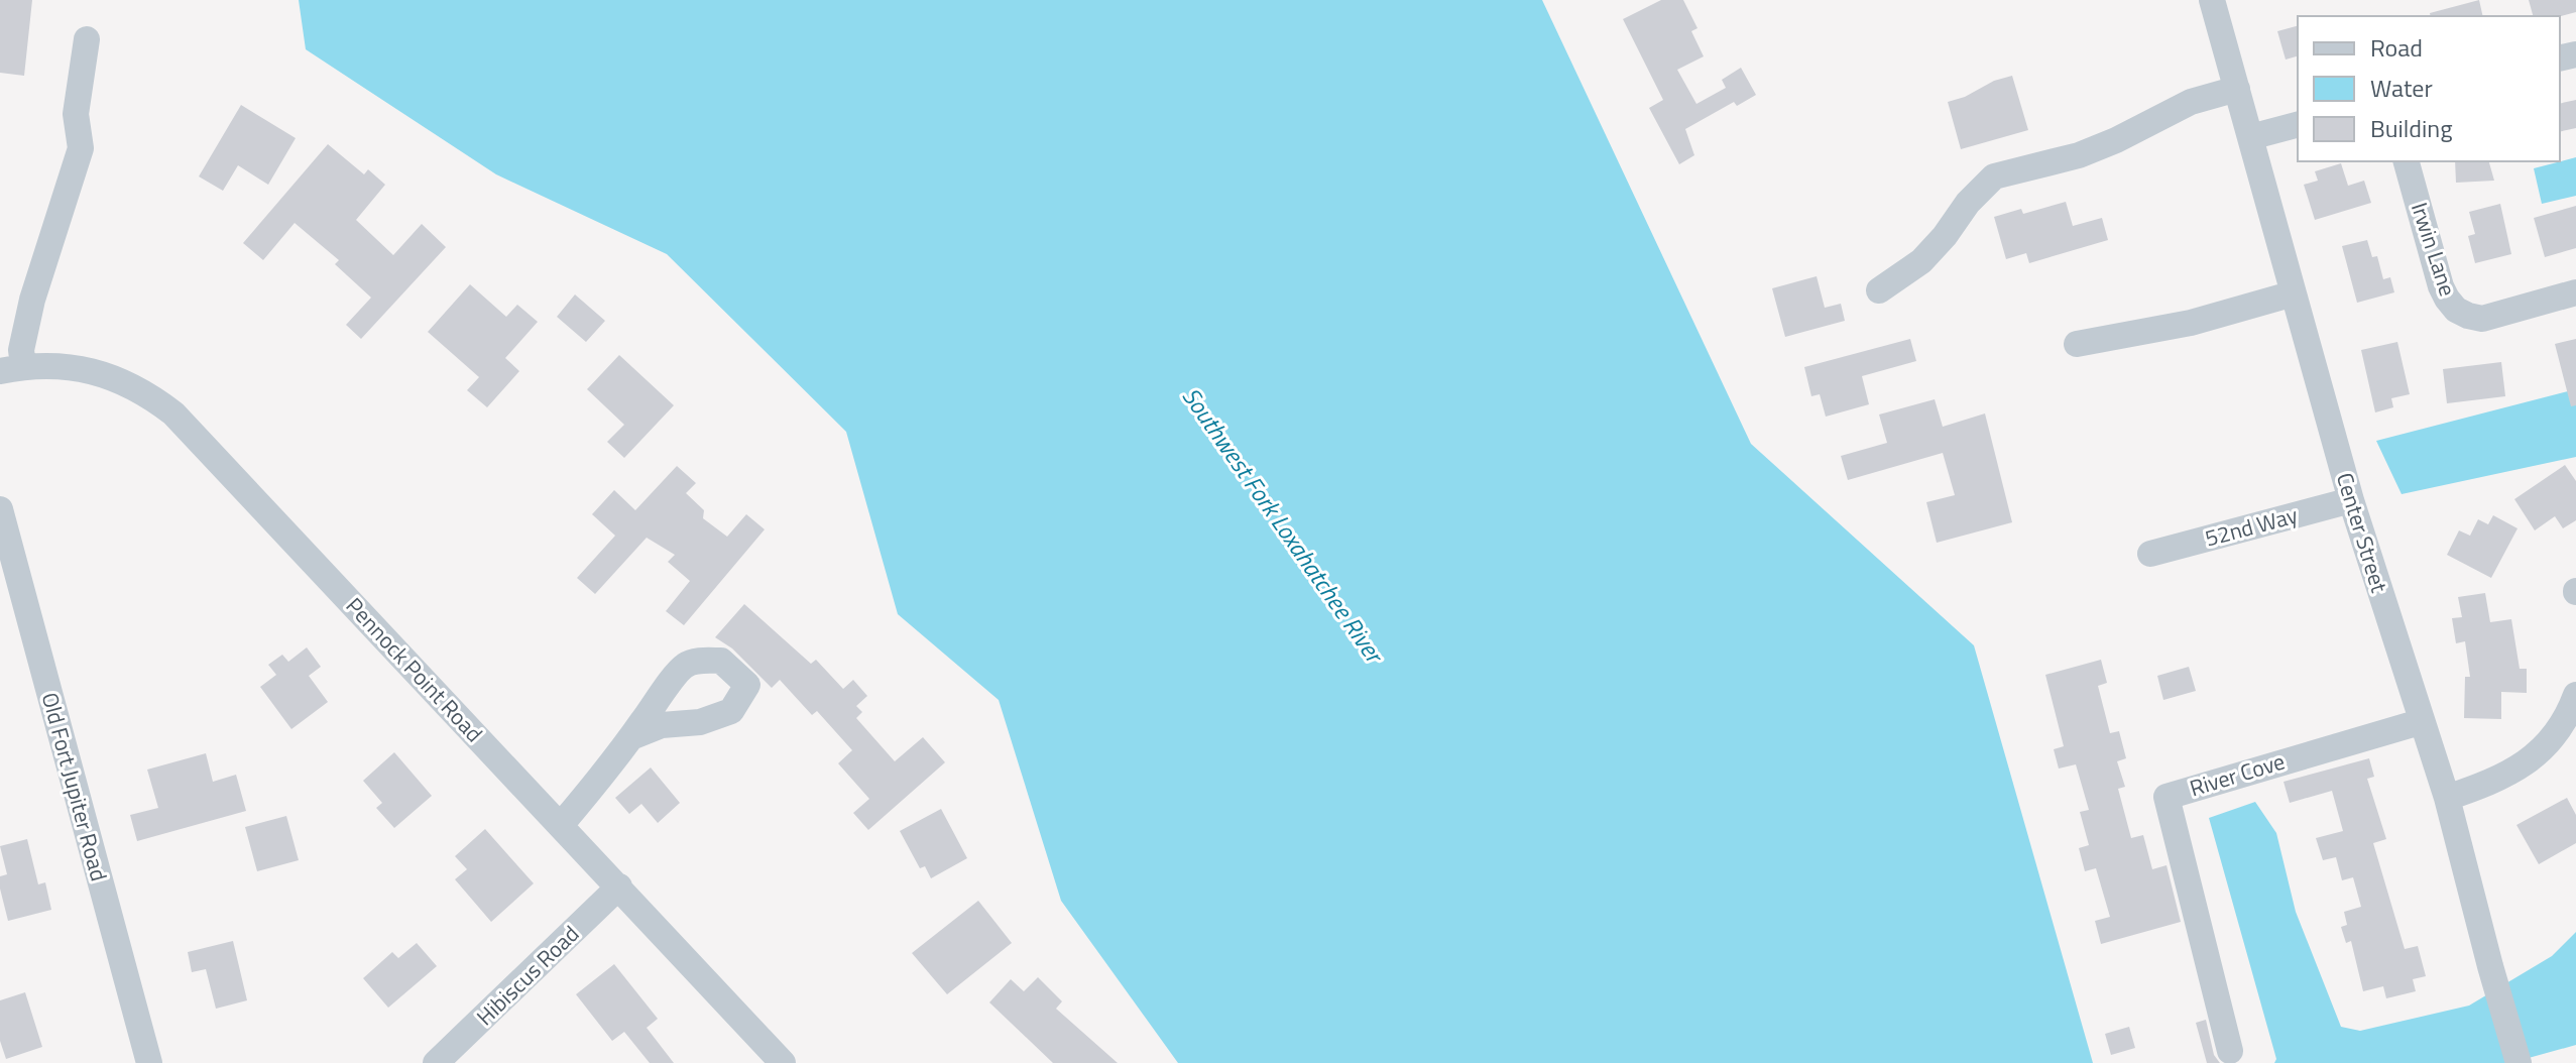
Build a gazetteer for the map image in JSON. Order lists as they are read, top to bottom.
{
  "streets": {
    "street": [
      "Irwin Lane",
      "52nd Way",
      "Center Street",
      "Pennock Point Road",
      "River Cove",
      "Old Fort Jupiter Road",
      "Hibiscus Road"
    ]
  },
  "crossings": [
    ["52nd Way", "Center Street"],
    ["Center Street", "River Cove"],
    ["Pennock Point Road", "Hibiscus Road"]
  ],
  "water": ["Southwest Fork Loxahatchee River"],
  "legend": ["Road", "Water", "Building"]
}
